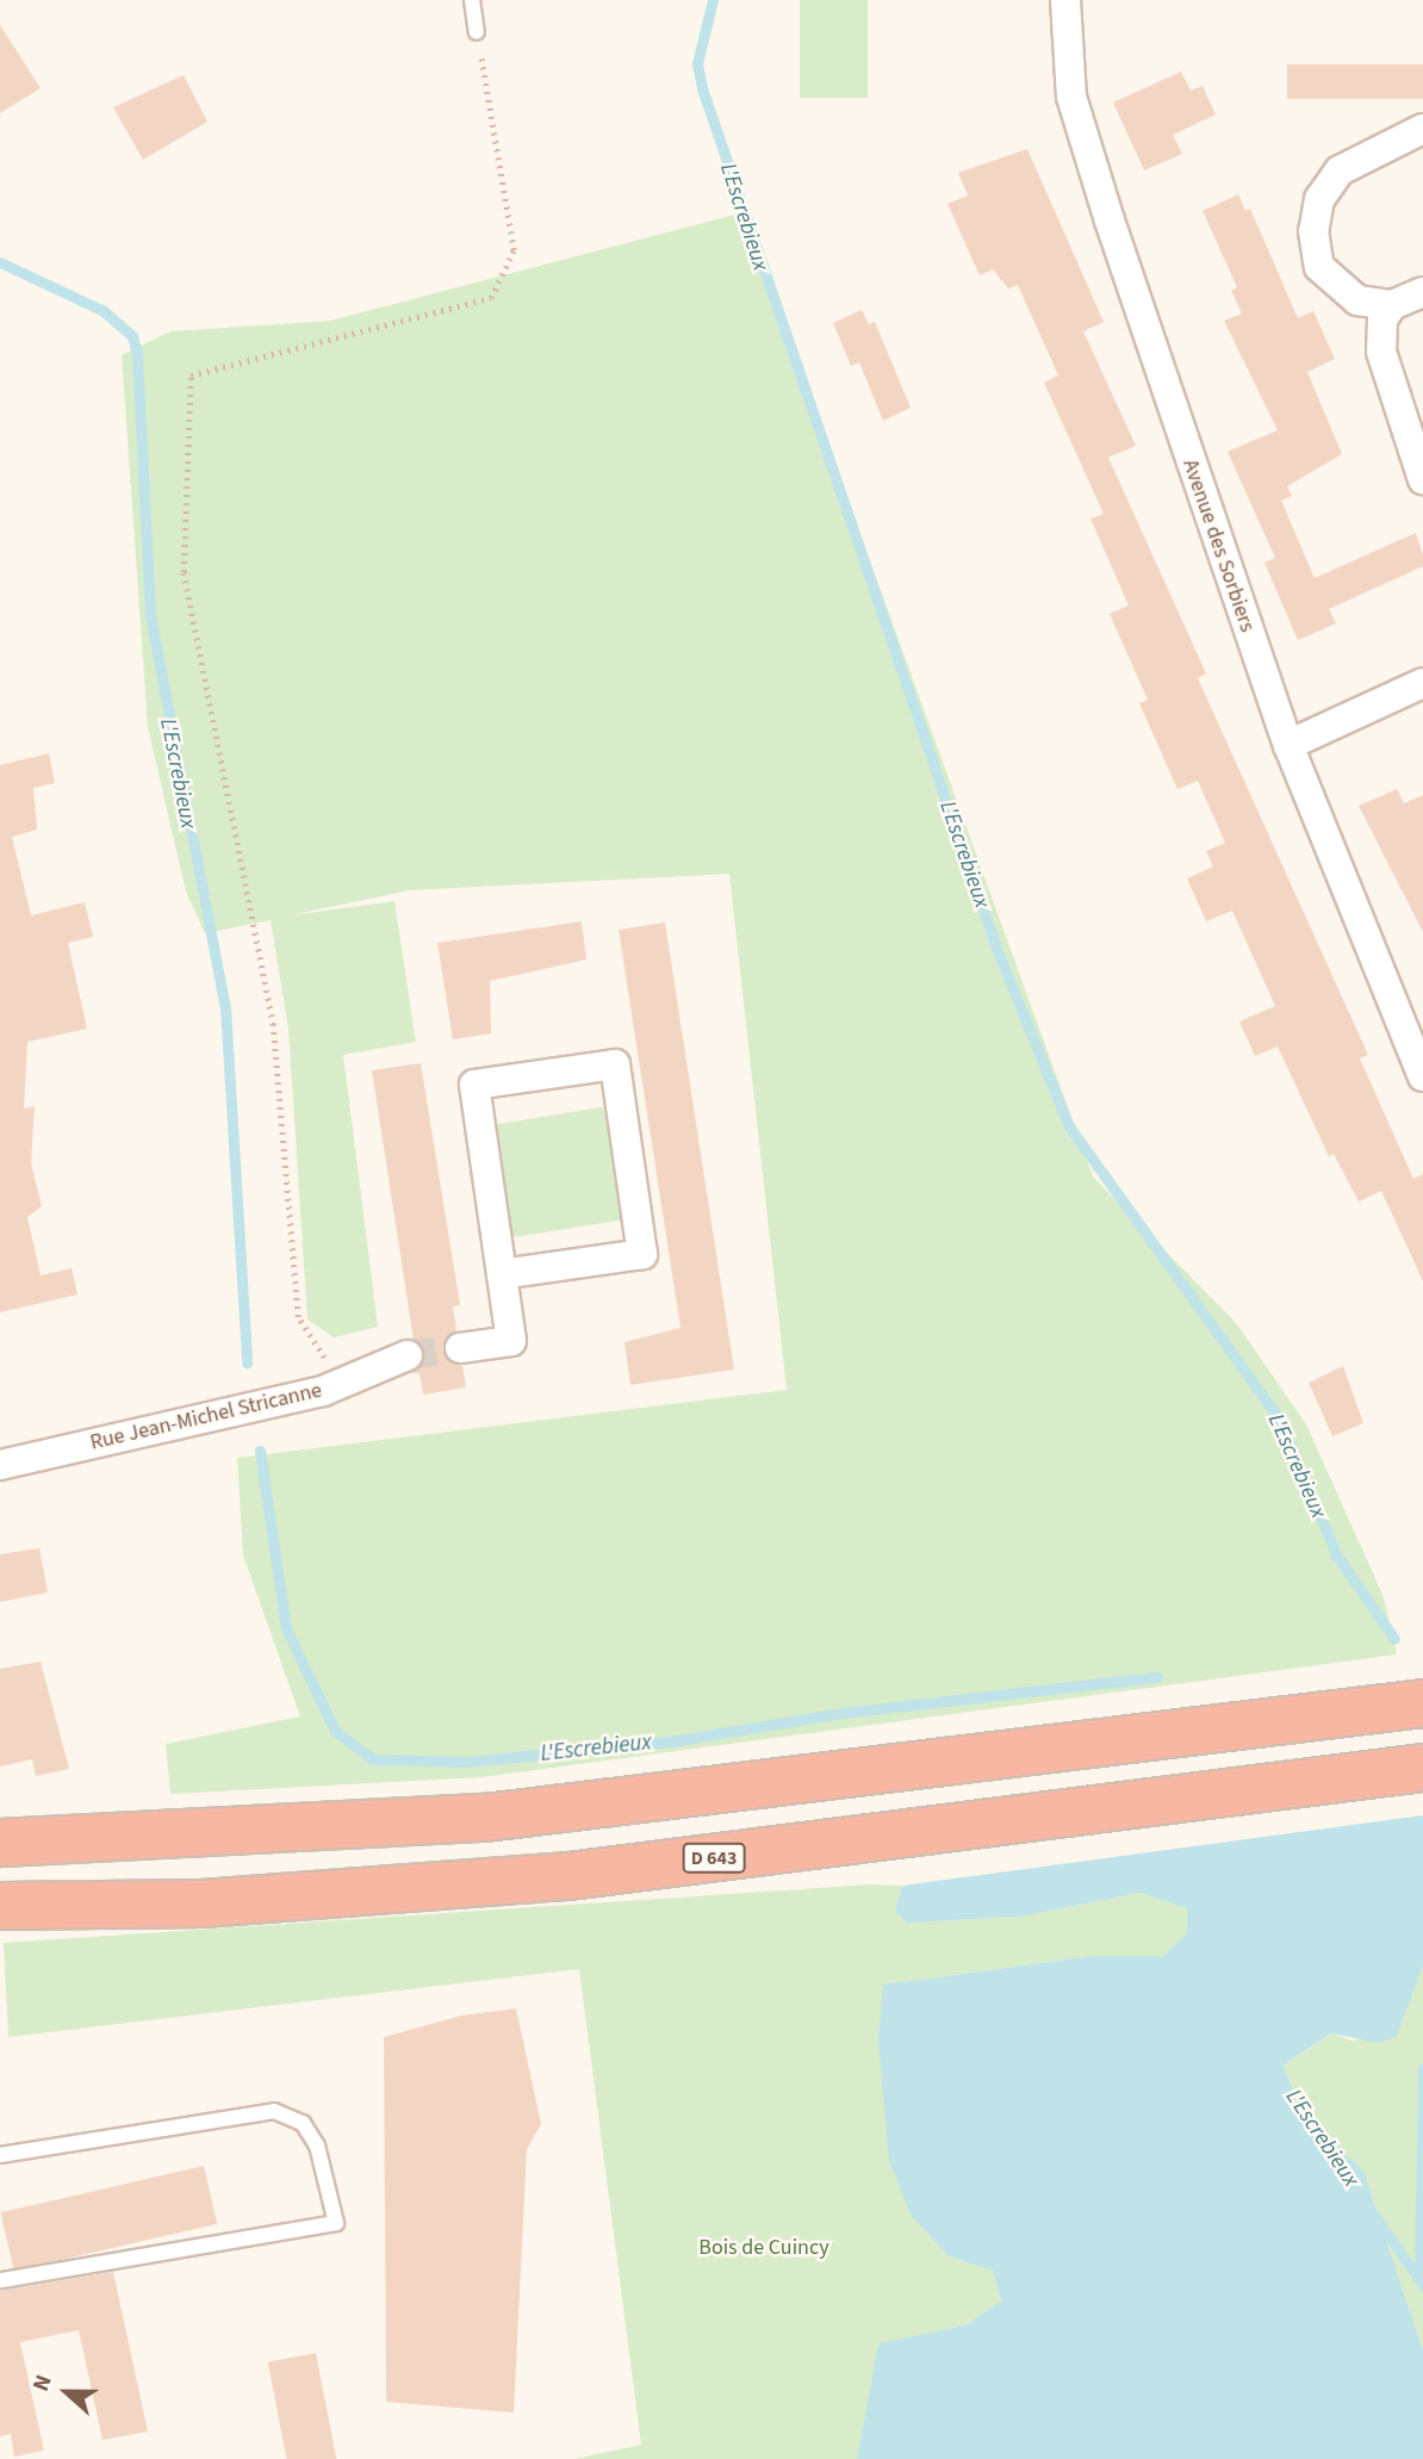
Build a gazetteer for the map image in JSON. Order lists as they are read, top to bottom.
{
  "streets": {
    "highway": ["D 643"],
    "street": ["Avenue des Sorbiers", "Rue Jean-Michel Stricanne"]
  },
  "water": ["L'Escrebieux"],
  "parks": ["Bois de Cuincy"],
  "north": "left"
}
